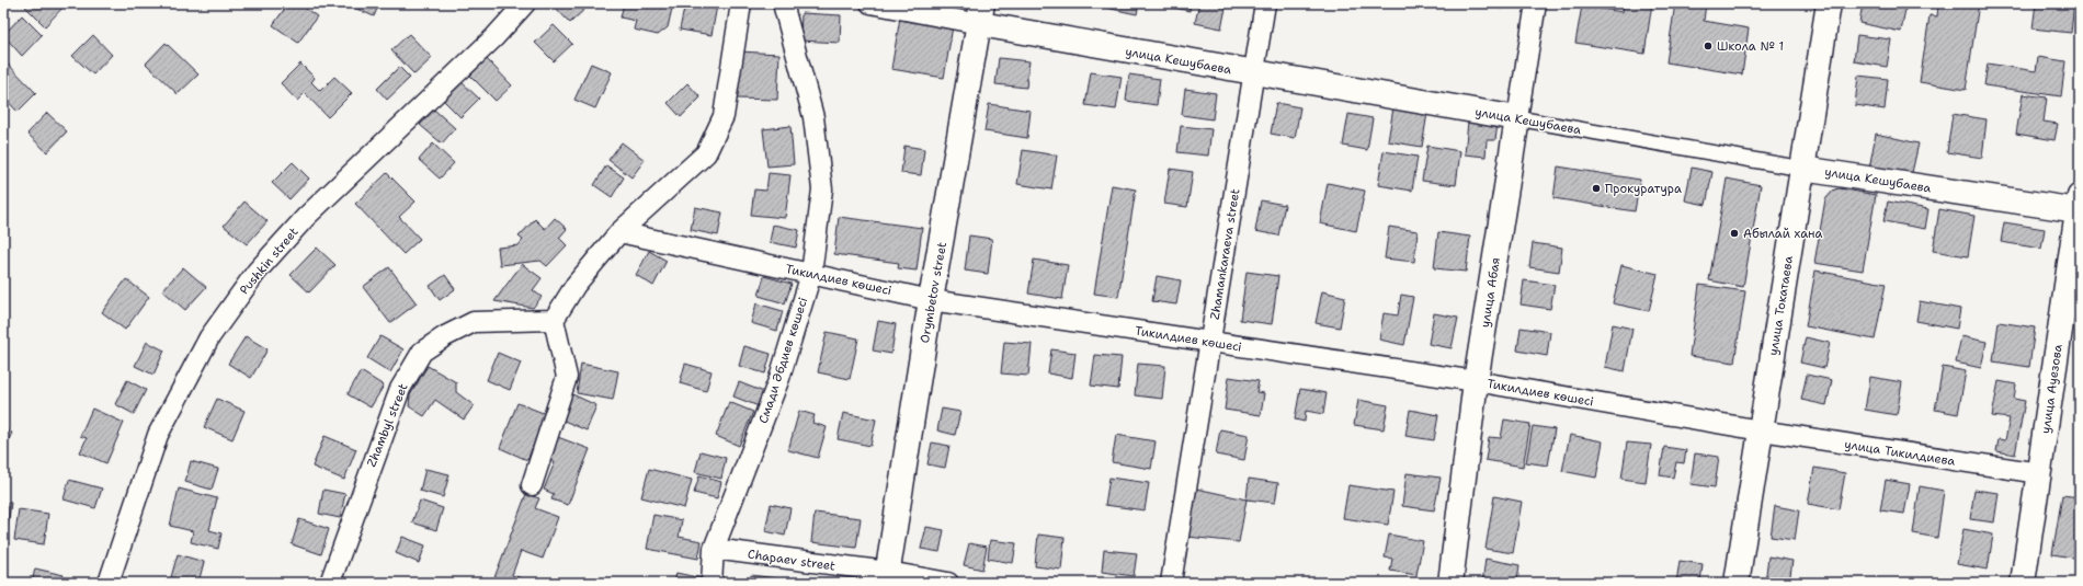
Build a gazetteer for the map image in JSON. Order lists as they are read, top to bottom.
{
  "streets": {
    "street": [
      "улица Кешубаева",
      "Zhamankaraeva street",
      "Pushkin street",
      "Тикилдиев көшесі",
      "Orymbetov street",
      "улица Абая",
      "улица Токатаева",
      "Смади Әбдиев көшесі",
      "улица Ауезова",
      "Zhambyl street",
      "улица Тикилдиева",
      "Chapaev street"
    ]
  },
  "crossings": [
    ["улица Кешубаева", "Zhamankaraeva street"],
    ["улица Кешубаева", "Orymbetov street"],
    ["улица Кешубаева", "улица Абая"],
    ["улица Кешубаева", "улица Токатаева"],
    ["улица Кешубаева", "улица Ауезова"],
    ["Zhamankaraeva street", "Тикилдиев көшесі"],
    ["Тикилдиев көшесі", "Orymbetov street"],
    ["Тикилдиев көшесі", "улица Абая"],
    ["Тикилдиев көшесі", "улица Токатаева"],
    ["Тикилдиев көшесі", "Смади Әбдиев көшесі"],
    ["Тикилдиев көшесі", "улица Тикилдиева"],
    ["Orymbetov street", "Chapaev street"],
    ["улица Токатаева", "улица Тикилдиева"],
    ["Смади Әбдиев көшесі", "Chapaev street"],
    ["улица Ауезова", "улица Тикилдиева"]
  ],
  "places": ["Школа № 1", "Прокуратура", "Абылай хана"]
}
